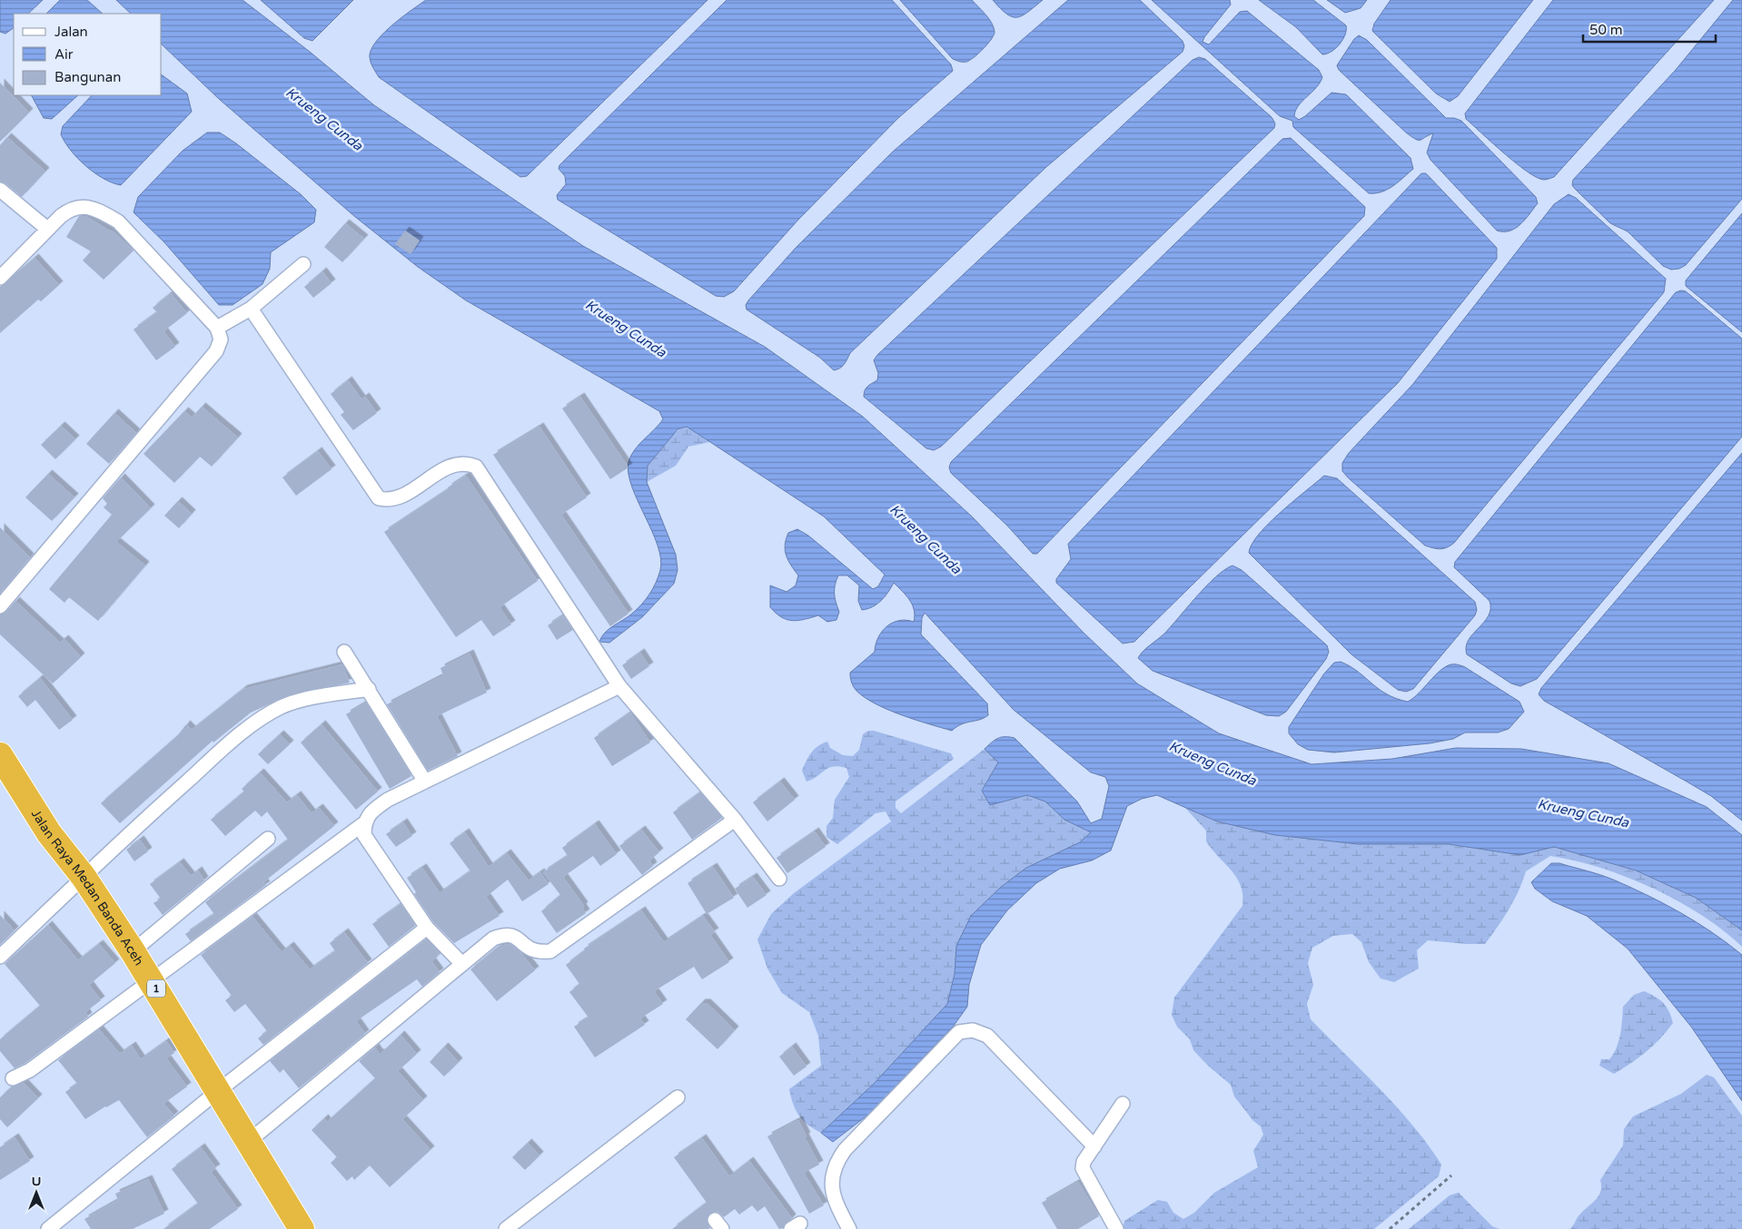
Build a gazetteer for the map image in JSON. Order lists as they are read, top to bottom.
{
  "streets": {
    "highway": ["Jalan Raya Medan Banda Aceh", "1"]
  },
  "water": ["Krueng Cunda"],
  "legend": ["Jalan", "Air", "Bangunan"],
  "scale_bar": "50 m",
  "north": "top"
}
